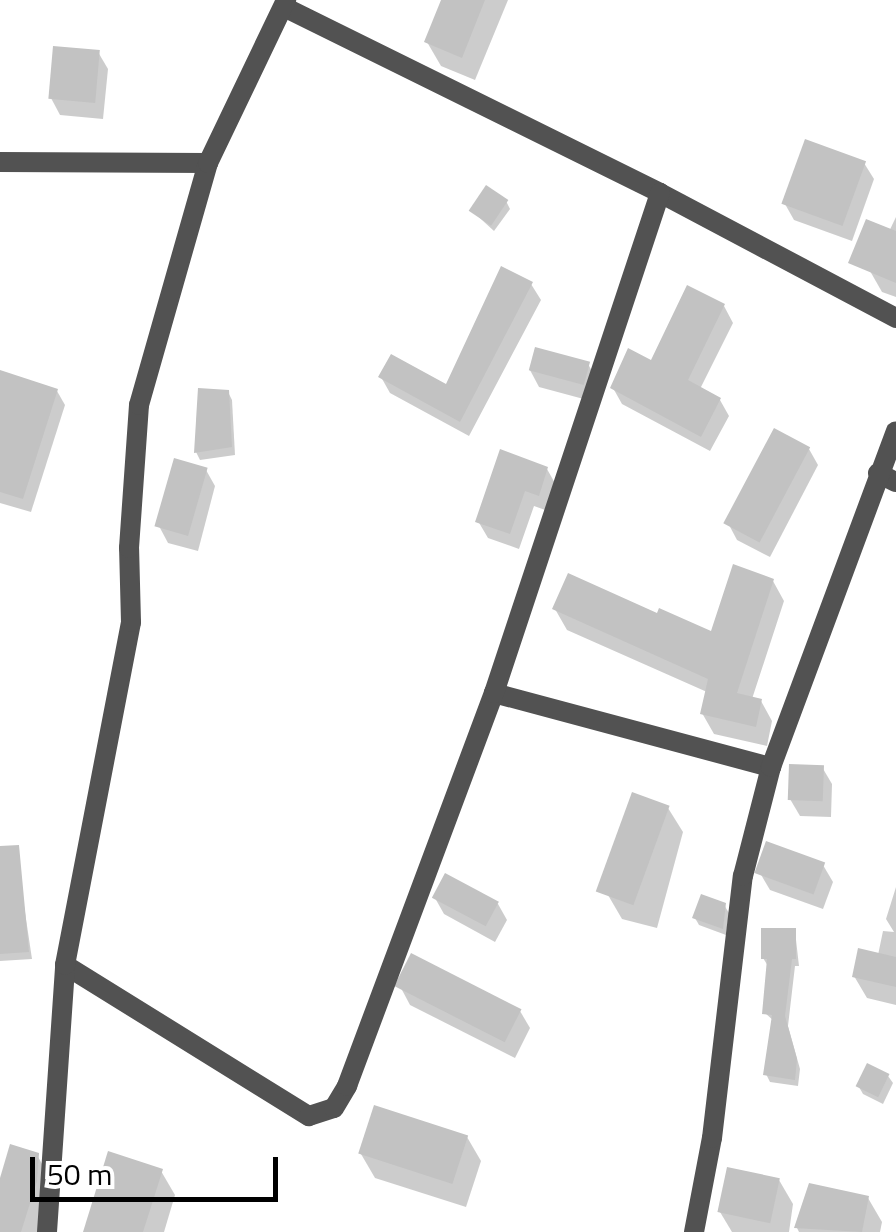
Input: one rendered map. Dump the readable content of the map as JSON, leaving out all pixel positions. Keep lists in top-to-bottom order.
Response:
{
  "scale_bar": "50 m"
}
